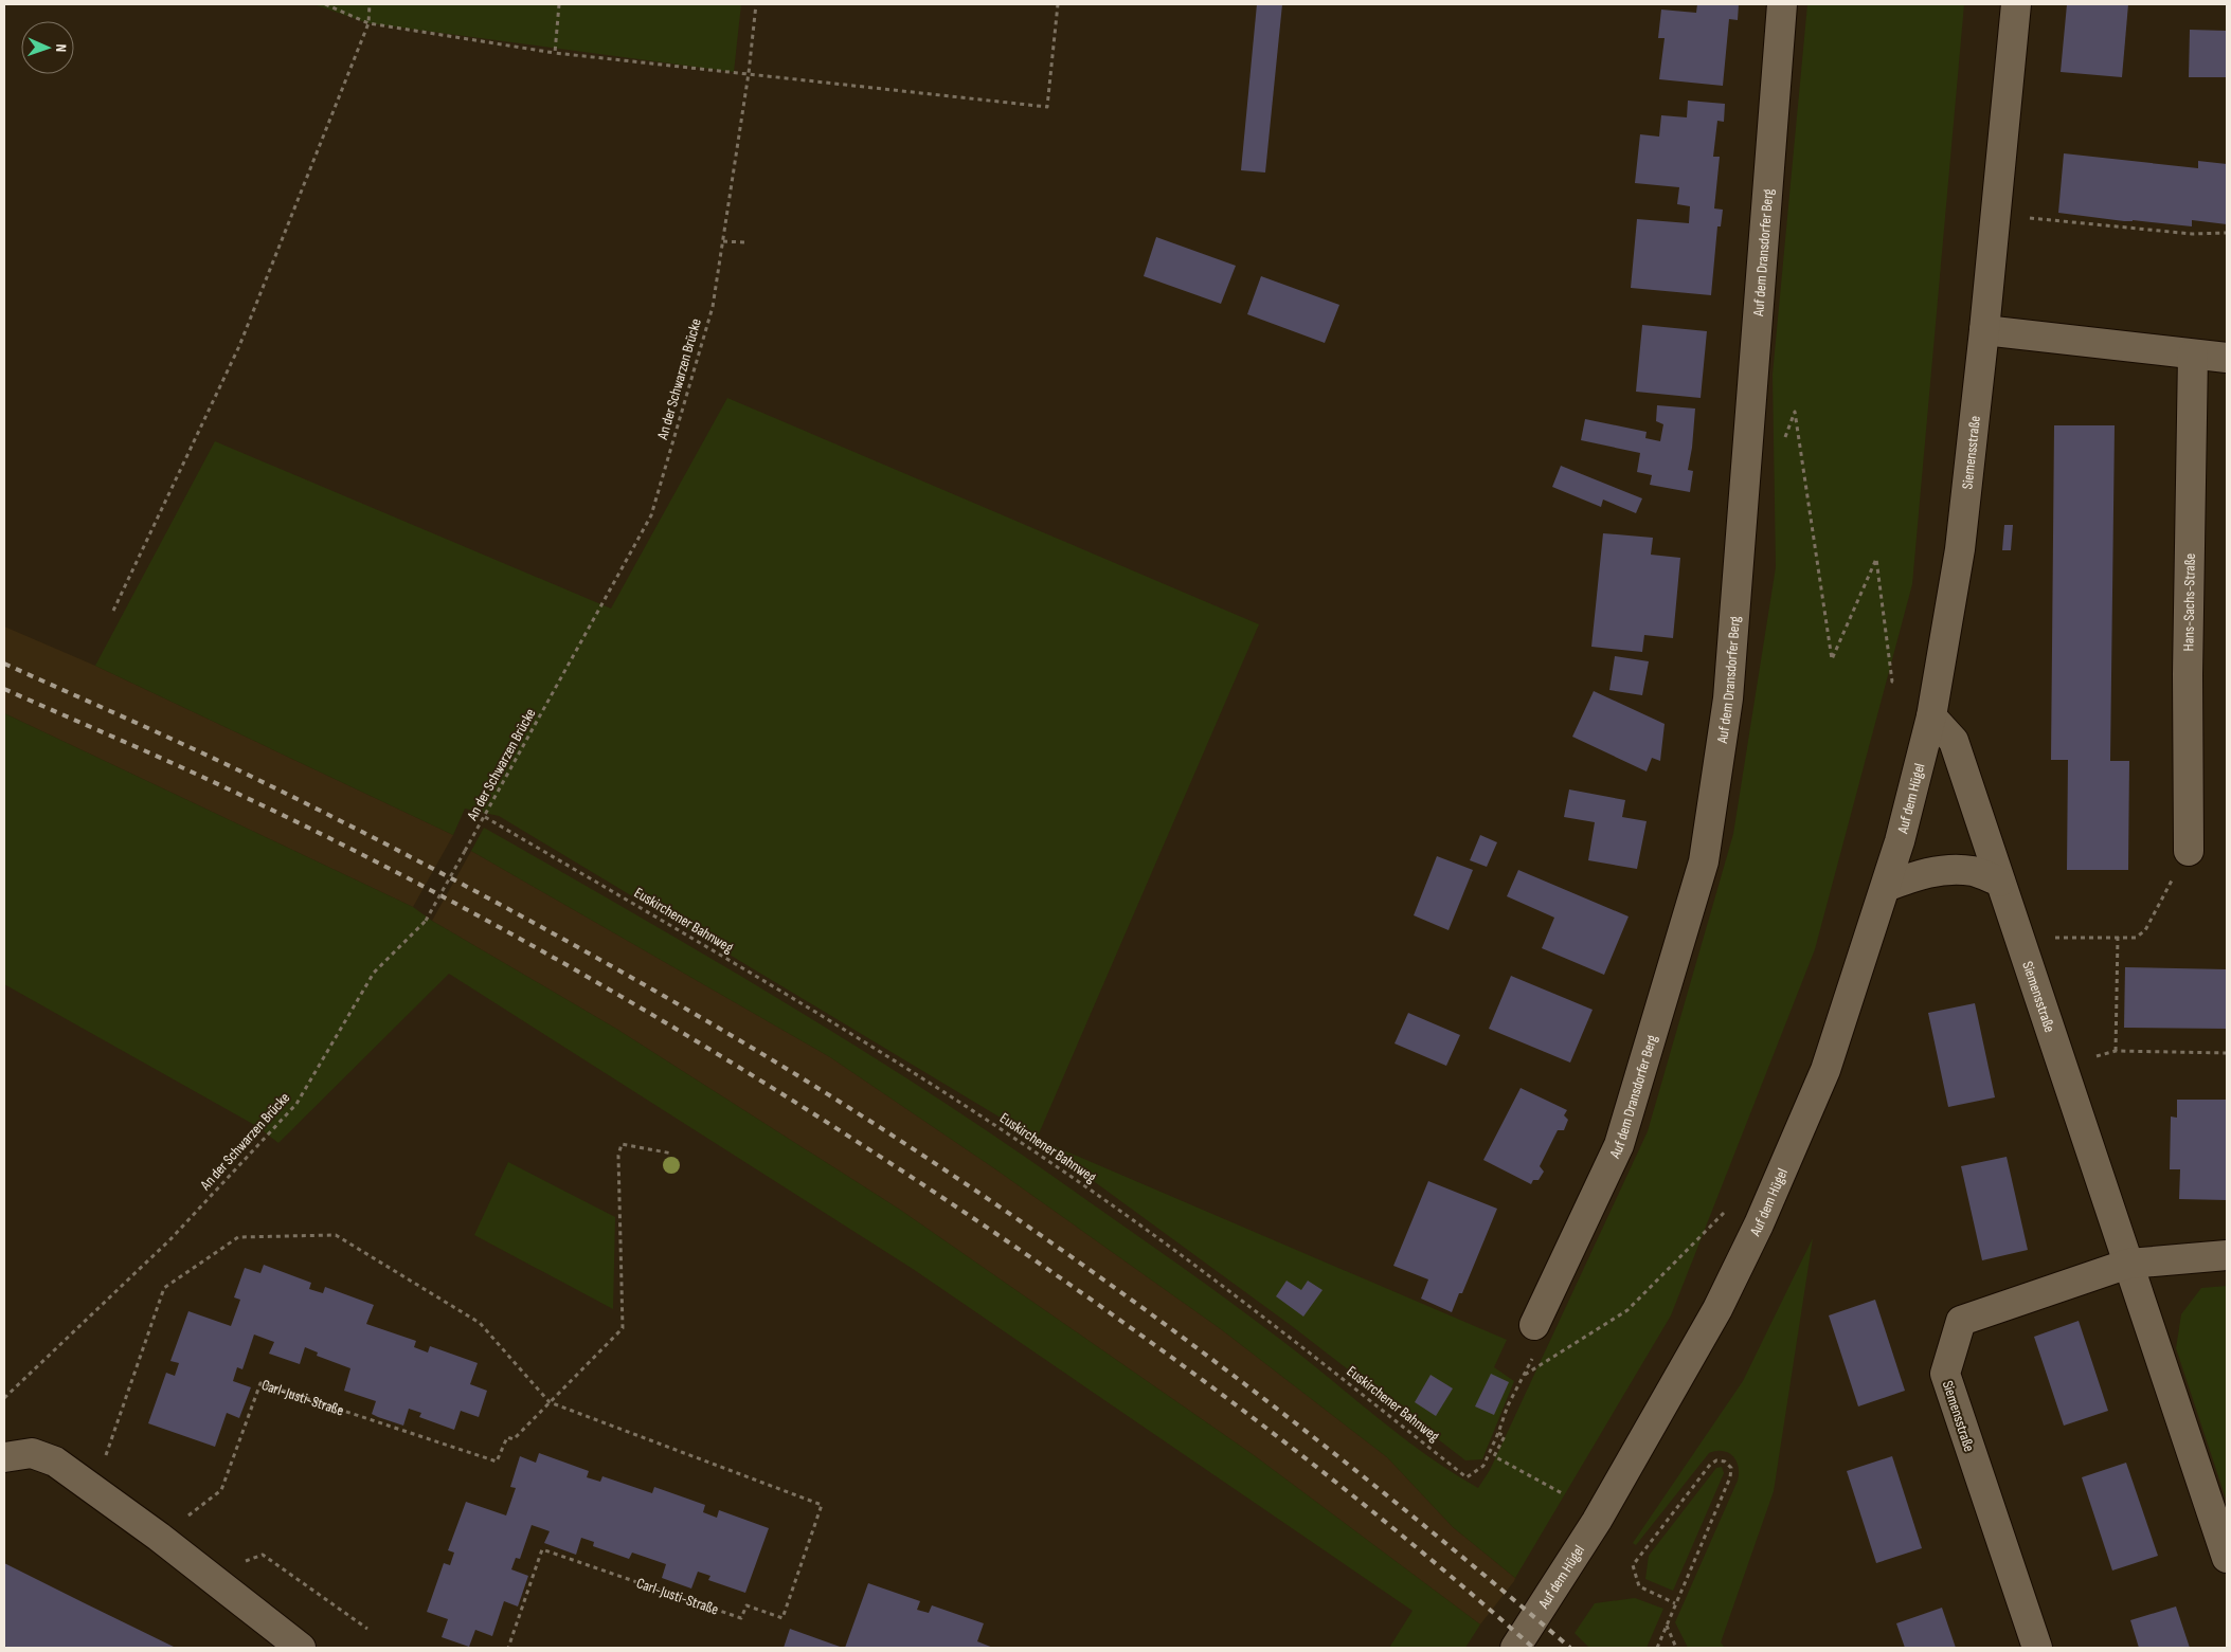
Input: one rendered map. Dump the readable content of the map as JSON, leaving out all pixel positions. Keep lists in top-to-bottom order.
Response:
{
  "streets": {
    "street": [
      "Auf dem Dransdorfer Berg",
      "Siemensstraße",
      "Hans-Sachs-Straße",
      "Auf dem Hügel"
    ],
    "path": ["An der Schwarzen Brücke", "Euskirchener Bahnweg", "Carl-Justi-Straße"]
  },
  "crossings": [
    ["An der Schwarzen Brücke", "Euskirchener Bahnweg"],
    ["Siemensstraße", "Auf dem Hügel"]
  ],
  "north": "right"
}
